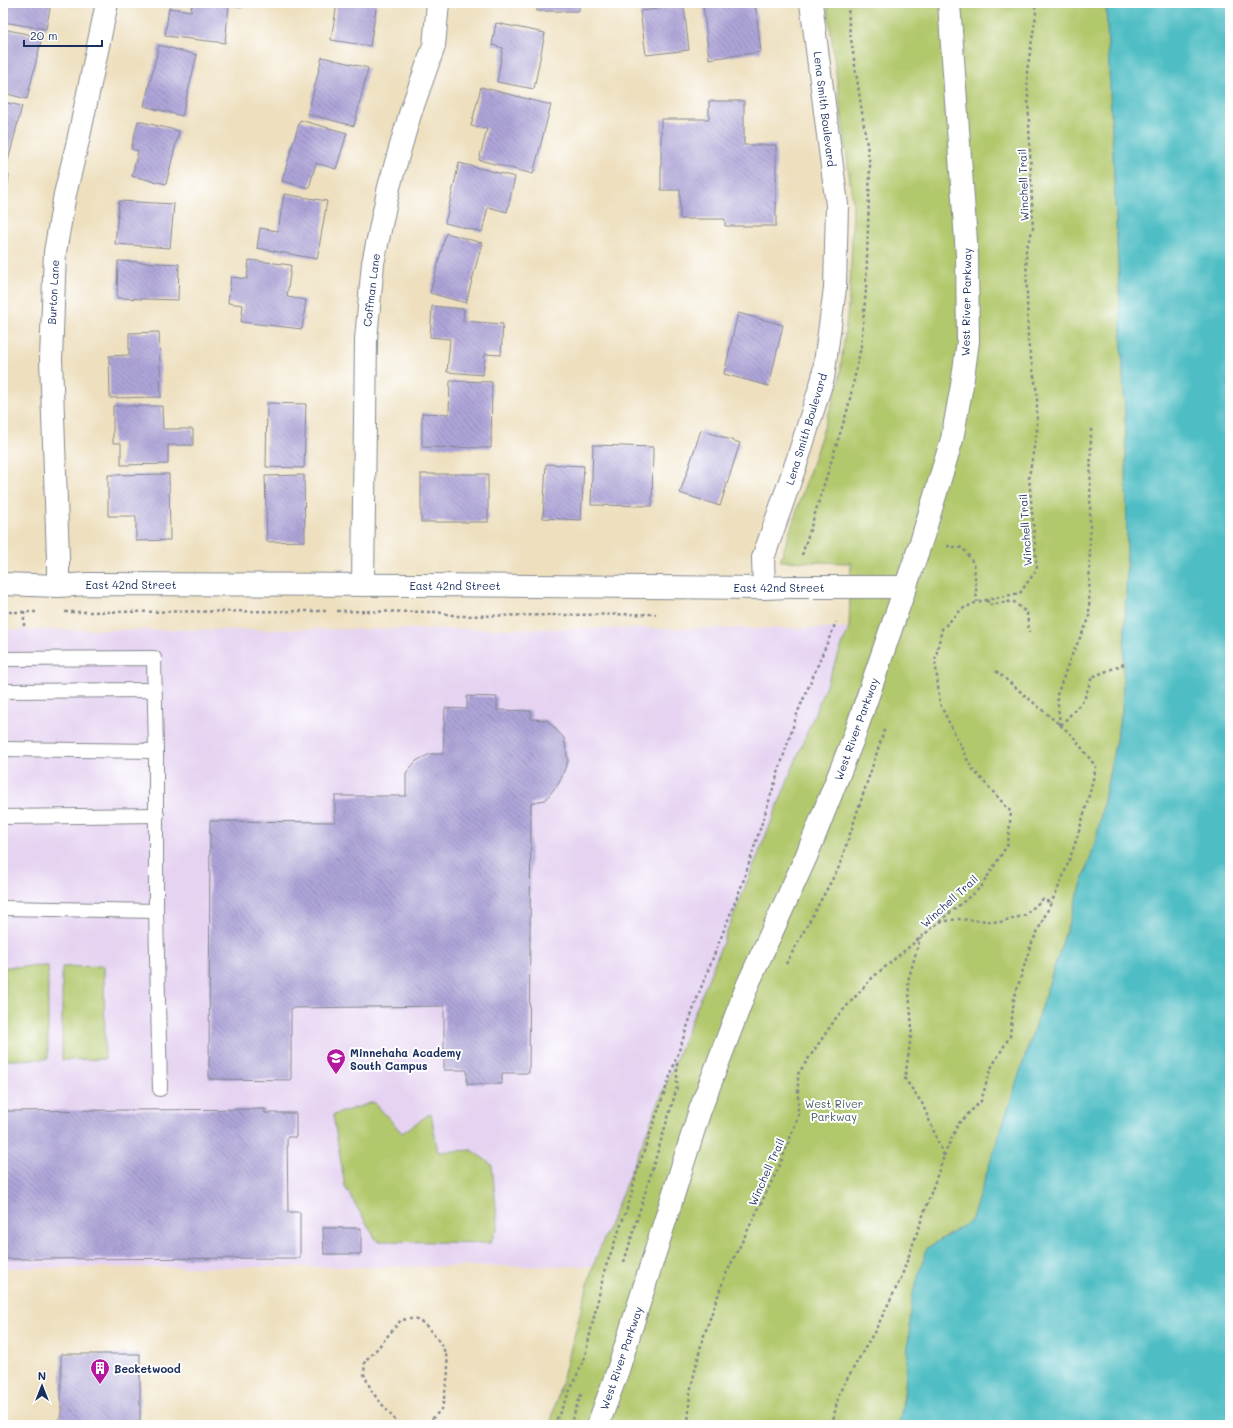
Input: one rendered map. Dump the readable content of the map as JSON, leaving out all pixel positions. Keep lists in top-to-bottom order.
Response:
{
  "streets": {
    "street": [
      "Lena Smith Boulevard",
      "Coffman Lane",
      "Burton Lane",
      "West River Parkway",
      "East 42nd Street"
    ],
    "path": ["Winchell Trail"]
  },
  "crossings": [
    ["Lena Smith Boulevard", "East 42nd Street"],
    ["Coffman Lane", "East 42nd Street"],
    ["Burton Lane", "East 42nd Street"],
    ["West River Parkway", "East 42nd Street"]
  ],
  "parks": ["West River Parkway"],
  "places": {
    "school or university": ["Minnehaha Academy South Campus"],
    "building": ["Becketwood"]
  },
  "scale_bar": "20 m",
  "north": "top"
}
